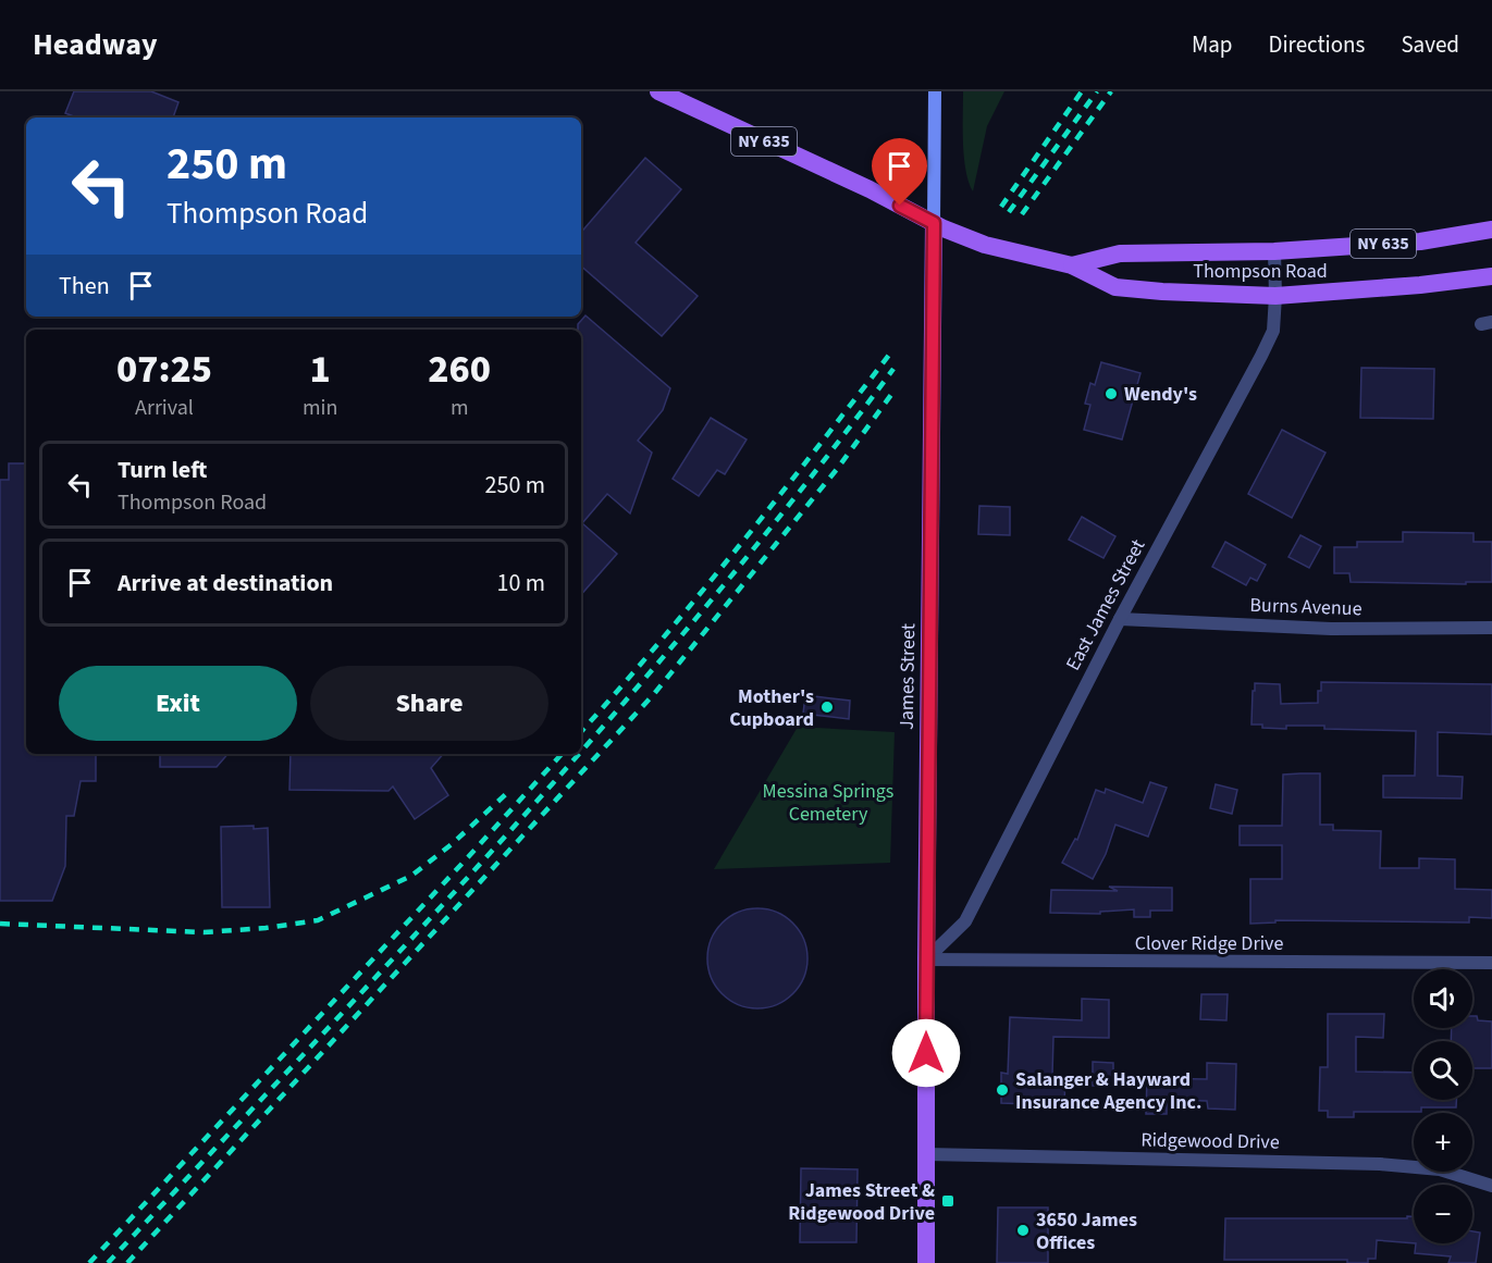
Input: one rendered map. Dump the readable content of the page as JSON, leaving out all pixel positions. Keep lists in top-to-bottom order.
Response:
{
  "streets": {
    "main road": ["NY 635", "Thompson Road", "James Street"],
    "street": [
      "East James Street",
      "Burns Avenue",
      "Clover Ridge Drive",
      "Ridgewood Drive"
    ]
  },
  "crossings": [
    ["Thompson Road", "East James Street"],
    ["Thompson Road", "James Street"],
    ["East James Street", "Burns Avenue"],
    ["East James Street", "James Street"],
    ["East James Street", "Clover Ridge Drive"],
    ["James Street", "Clover Ridge Drive"],
    ["James Street", "Ridgewood Drive"]
  ],
  "parks": ["Messina Springs Cemetery"],
  "places": {
    "other": [
      "Wendy's",
      "Mother's Cupboard",
      "Salanger & Hayward Insurance Agency Inc.",
      "3650 James Offices"
    ],
    "transit": ["James Street & Ridgewood Drive"]
  },
  "page": {
    "header": "Headway",
    "nav": ["Map", "Directions", "Saved"],
    "turn": ["250 m", "Thompson Road"],
    "then": "Then",
    "eta": [
      "07:25",
      "Arrival",
      "1",
      "min",
      "260",
      "m"
    ],
    "list": [
      {
        "name": "Turn left",
        "note": "Thompson Road",
        "value": "250 m"
      },
      {
        "name": "Arrive at destination",
        "value": "10 m"
      }
    ],
    "buttons": ["Exit", "Share"],
    "map_buttons": ["+", "−"]
  }
}
